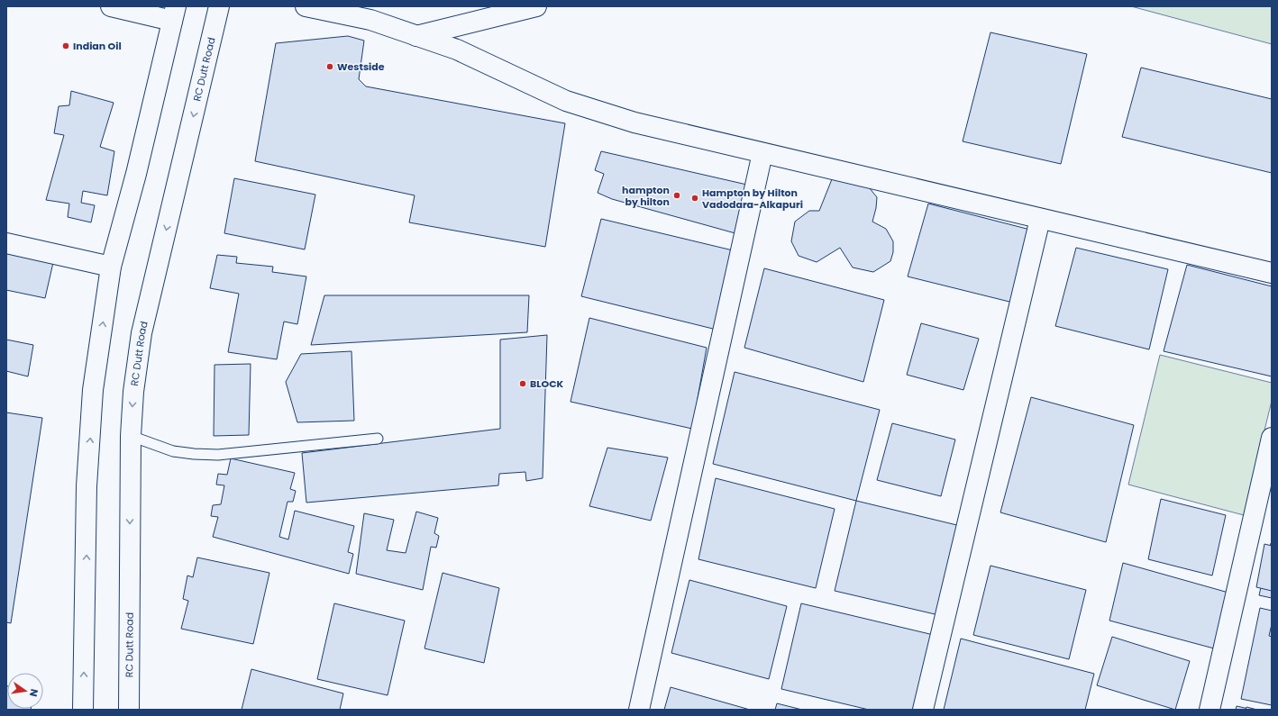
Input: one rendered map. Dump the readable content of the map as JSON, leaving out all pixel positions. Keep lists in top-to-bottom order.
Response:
{
  "streets": {
    "street": ["RC Dutt Road"]
  },
  "places": [
    "Indian Oil",
    "Westside",
    "hampton by hilton",
    "Hampton by Hilton Vadodara-Alkapuri",
    "BLOCK"
  ],
  "north": "right"
}
